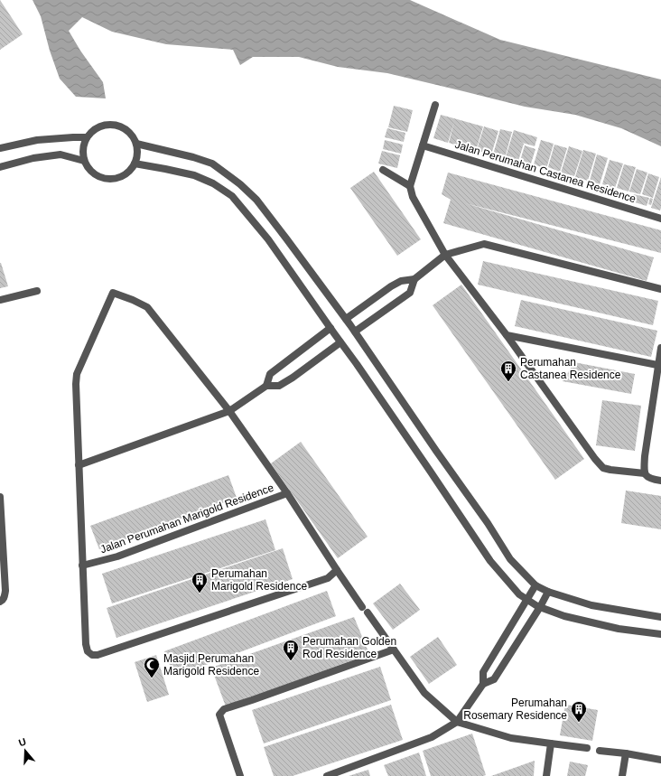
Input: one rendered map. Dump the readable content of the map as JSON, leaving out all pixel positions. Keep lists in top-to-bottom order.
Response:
{
  "streets": {
    "street": ["Jalan Perumahan Castanea Residence", "Jalan Perumahan Marigold Residence"]
  },
  "places": {
    "building": [
      "Perumahan Castanea Residence",
      "Perumahan Marigold Residence",
      "Perumahan Golden Rod Residence",
      "Perumahan Rosemary Residence"
    ],
    "mosque": ["Masjid Perumahan Marigold Residence"]
  },
  "north": "top"
}
